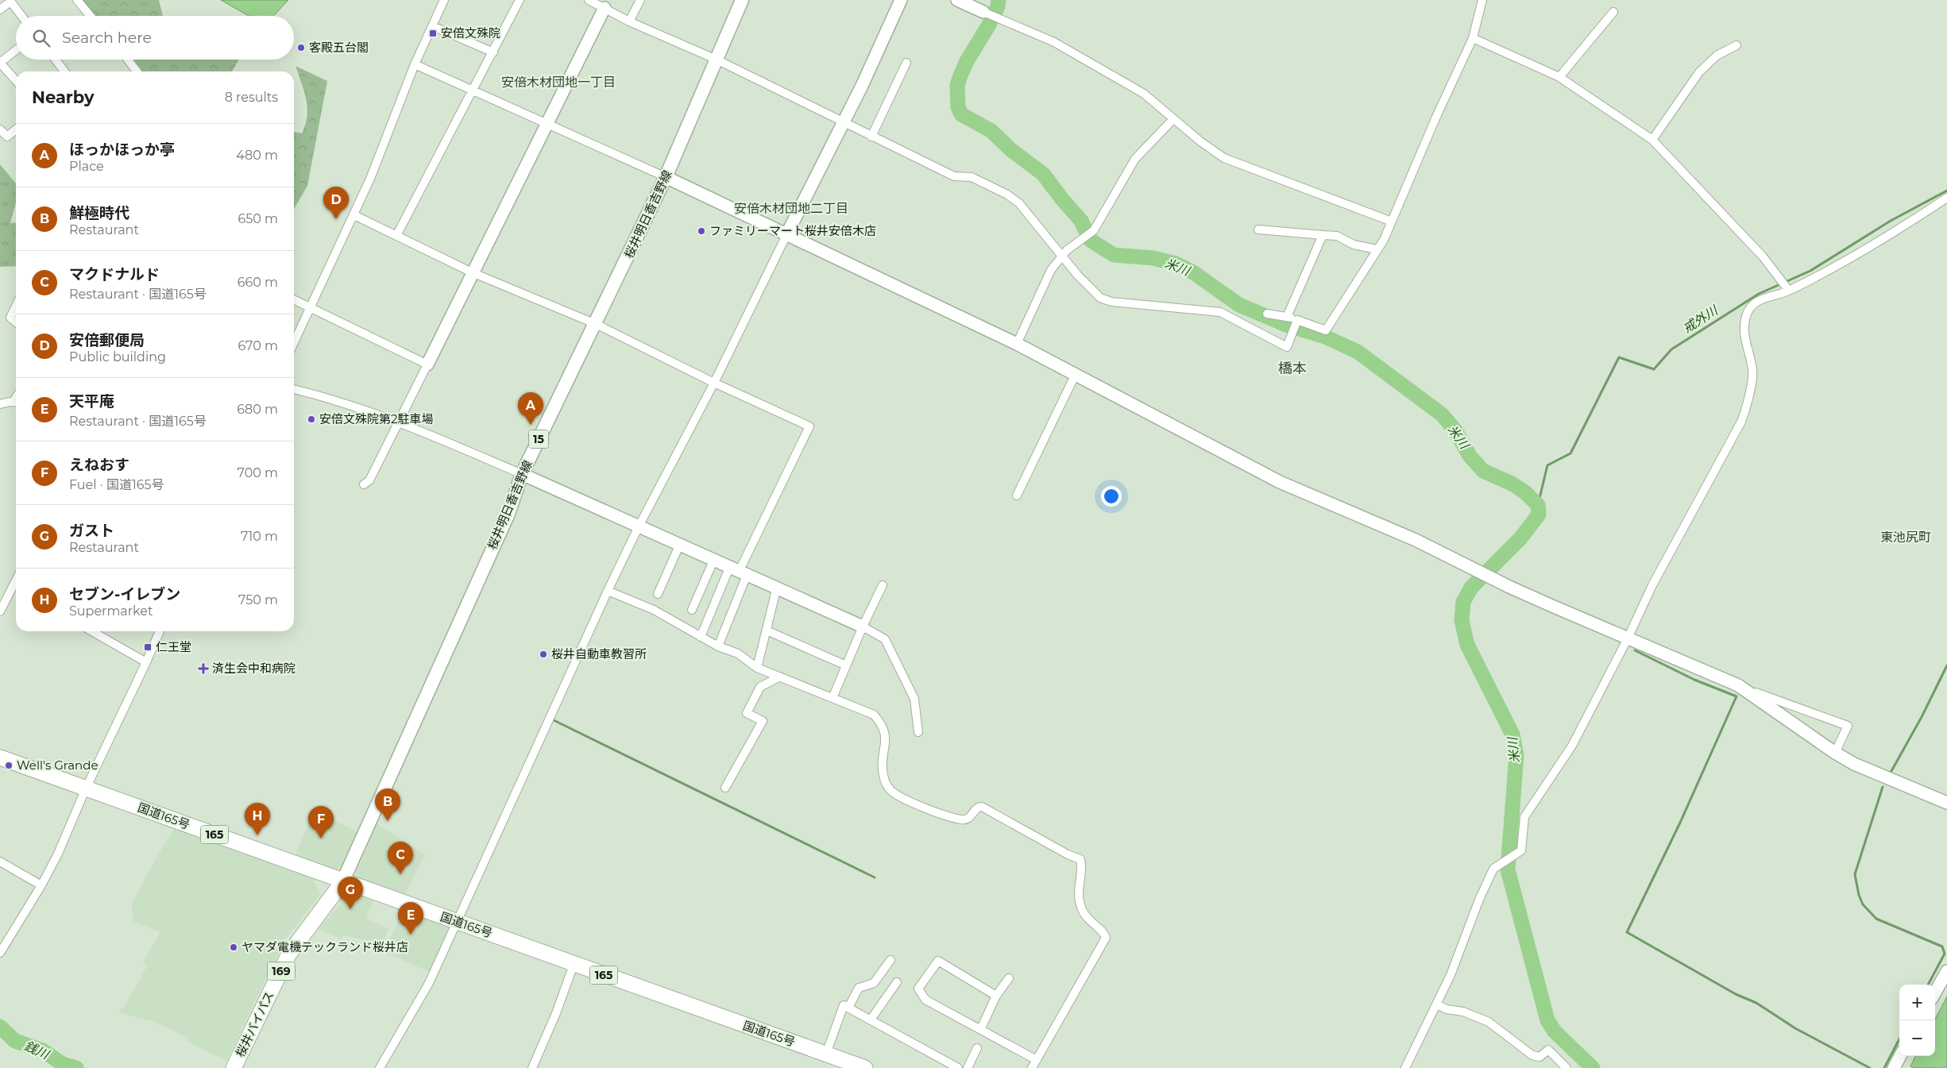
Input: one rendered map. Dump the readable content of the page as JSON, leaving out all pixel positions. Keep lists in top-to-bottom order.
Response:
{
  "streets": {
    "highway": [
      "国道165号",
      "165",
      "169",
      "桜井バイパス"
    ],
    "main road": ["桜井明日香吉野線", "15"]
  },
  "crossings": [
    ["桜井明日香吉野線", "国道165号"],
    ["桜井明日香吉野線", "桜井バイパス"],
    ["国道165号", "桜井バイパス"]
  ],
  "districts": [
    "安倍木材団地一丁目",
    "安倍木材団地二丁目",
    "橋本",
    "東池尻町"
  ],
  "water": ["米川", "戒外川", "銭川"],
  "places": {
    "transit": ["安倍文殊院", "仁王堂"],
    "other": [
      "客殿五台閣",
      "ファミリーマート桜井安倍木店",
      "安倍文殊院第2駐車場",
      "桜井自動車教習所",
      "Well's Grande",
      "ヤマダ電機テックランド桜井店"
    ],
    "health": ["済生会中和病院"]
  },
  "page": {
    "search": "Search here",
    "heading": ["Nearby", "8 results"],
    "list": [
      {
        "mark": "A",
        "name": "ほっかほっか亭",
        "note": "Place",
        "value": "480 m"
      },
      {
        "mark": "B",
        "name": "鮮極時代",
        "note": "Restaurant",
        "value": "650 m"
      },
      {
        "mark": "C",
        "name": "マクドナルド",
        "note": "Restaurant · 国道165号",
        "value": "660 m"
      },
      {
        "mark": "D",
        "name": "安倍郵便局",
        "note": "Public building",
        "value": "670 m"
      },
      {
        "mark": "E",
        "name": "天平庵",
        "note": "Restaurant · 国道165号",
        "value": "680 m"
      },
      {
        "mark": "F",
        "name": "えねおす",
        "note": "Fuel · 国道165号",
        "value": "700 m"
      },
      {
        "mark": "G",
        "name": "ガスト",
        "note": "Restaurant",
        "value": "710 m"
      },
      {
        "mark": "H",
        "name": "セブン-イレブン",
        "note": "Supermarket",
        "value": "750 m"
      }
    ],
    "pins": [
      "D",
      "A",
      "B",
      "H",
      "F",
      "C",
      "G",
      "E"
    ],
    "map_buttons": ["+", "−"]
  }
}
